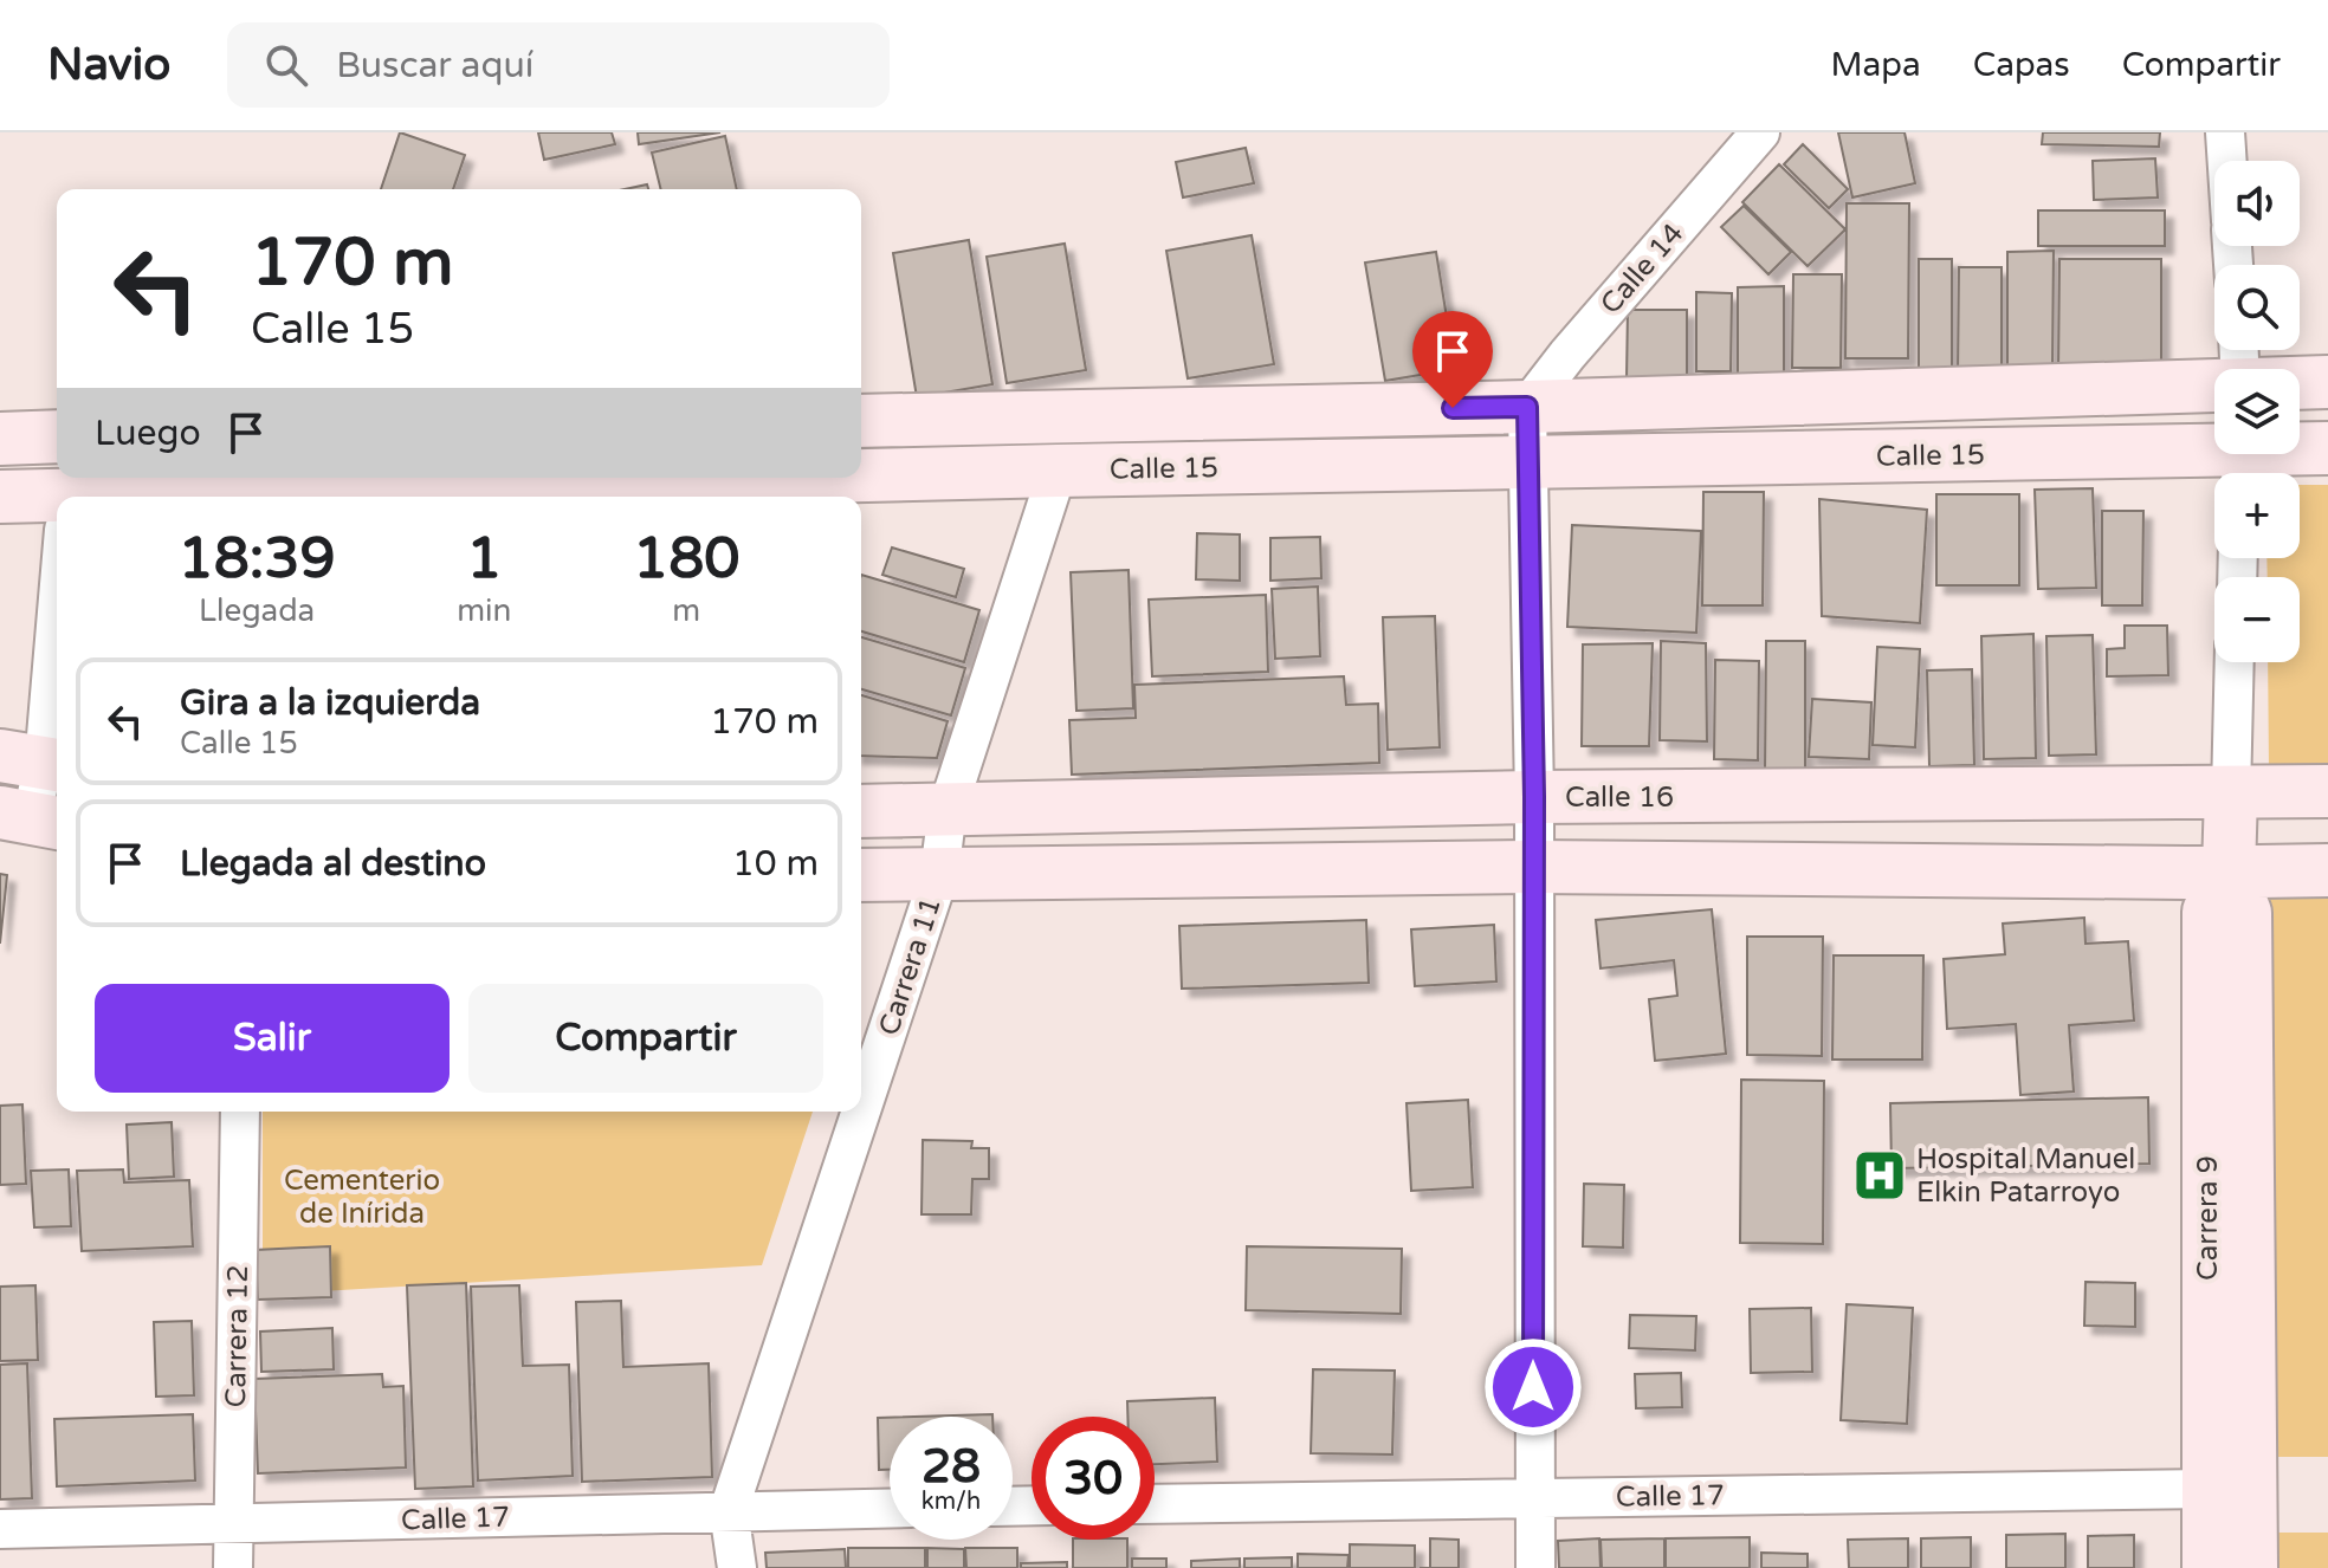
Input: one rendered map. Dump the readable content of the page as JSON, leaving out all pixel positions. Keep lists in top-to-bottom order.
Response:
{
  "streets": {
    "street": [
      "Calle 14",
      "Calle 15",
      "Calle 16",
      "Carrera 11",
      "Carrera 9",
      "Carrera 12",
      "Calle 17"
    ]
  },
  "crossings": [
    ["Calle 14", "Calle 15"],
    ["Calle 15", "Carrera 11"],
    ["Calle 16", "Carrera 11"],
    ["Calle 16", "Carrera 9"],
    ["Carrera 11", "Calle 17"],
    ["Carrera 9", "Calle 17"],
    ["Carrera 12", "Calle 17"]
  ],
  "parks": ["Cementerio de Inírida"],
  "places": {
    "hospital": ["Hospital Manuel Elkin Patarroyo"]
  },
  "page": {
    "header": "Navio",
    "search": "Buscar aquí",
    "nav": ["Mapa", "Capas", "Compartir"],
    "map_buttons": ["+", "−"],
    "turn": ["170 m", "Calle 15"],
    "then": "Luego",
    "eta": [
      "18:39",
      "Llegada",
      "1",
      "min",
      "180",
      "m"
    ],
    "list": [
      {
        "name": "Gira a la izquierda",
        "note": "Calle 15",
        "value": "170 m"
      },
      {
        "name": "Llegada al destino",
        "value": "10 m"
      }
    ],
    "buttons": ["Salir", "Compartir"],
    "speed": "28 km/h",
    "limit": "30"
  }
}
